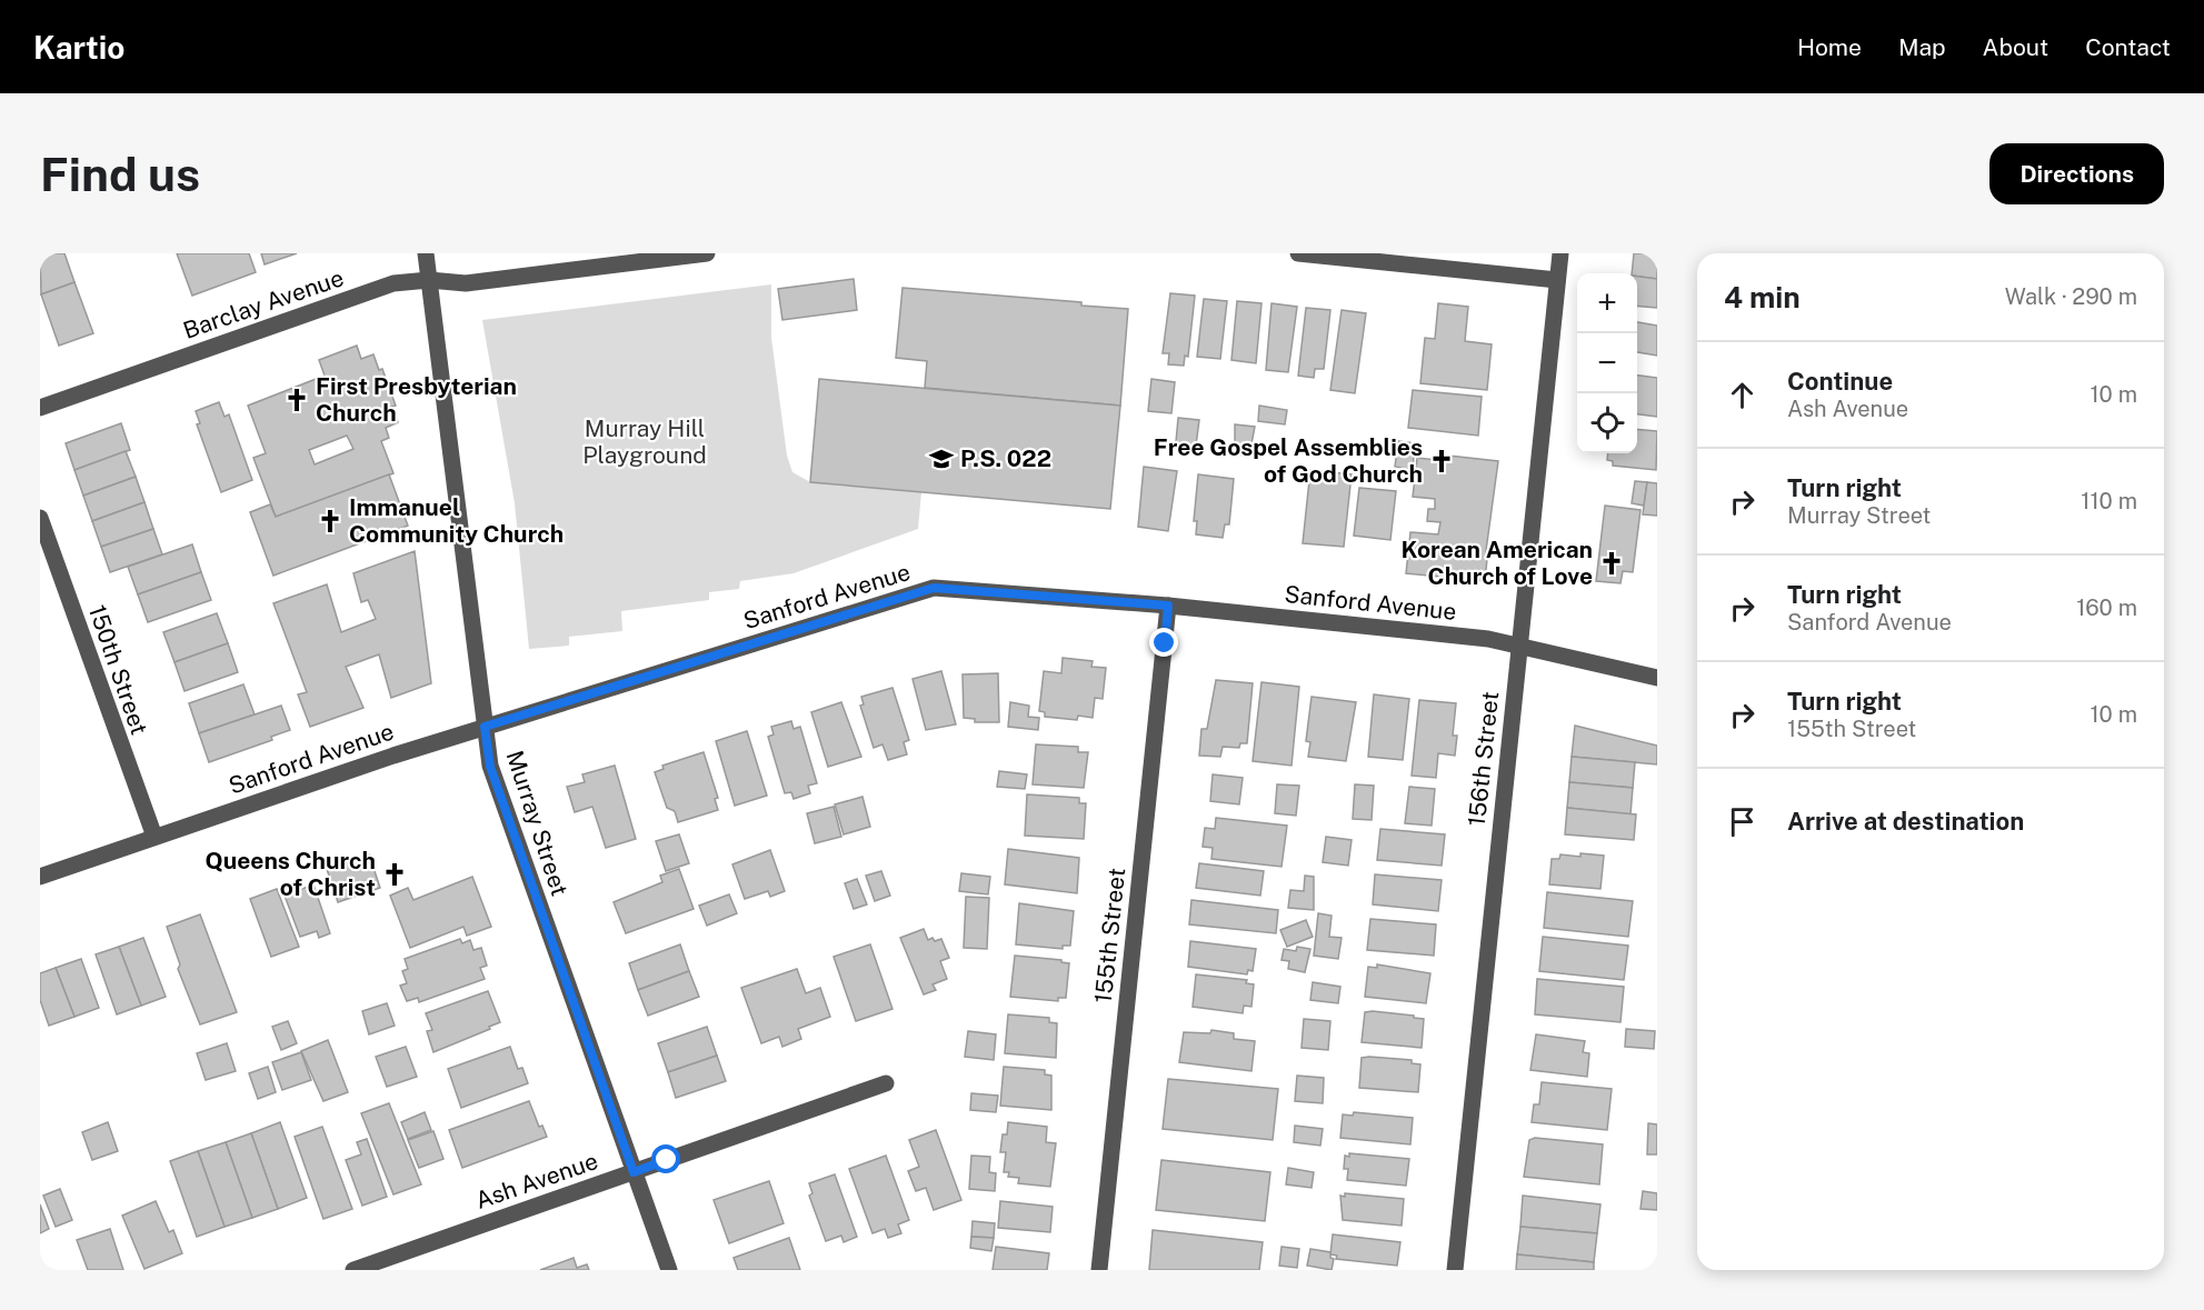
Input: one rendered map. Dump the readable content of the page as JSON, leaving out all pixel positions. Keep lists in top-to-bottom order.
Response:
{
  "streets": {
    "street": [
      "Barclay Avenue",
      "Sanford Avenue",
      "150th Street",
      "156th Street",
      "Murray Street",
      "155th Street",
      "Ash Avenue"
    ]
  },
  "crossings": [
    ["Barclay Avenue", "Murray Street"],
    ["Sanford Avenue", "150th Street"],
    ["Sanford Avenue", "156th Street"],
    ["Sanford Avenue", "Murray Street"],
    ["Sanford Avenue", "155th Street"],
    ["Murray Street", "Ash Avenue"]
  ],
  "parks": ["Murray Hill Playground"],
  "places": {
    "church": [
      "First Presbyterian Church",
      "Free Gospel Assemblies of God Church",
      "Immanuel Community Church",
      "Korean American Church of Love",
      "Queens Church of Christ"
    ],
    "school or university": ["P.S. 022"]
  },
  "page": {
    "header": "Kartio",
    "nav": [
      "Home",
      "Map",
      "About",
      "Contact"
    ],
    "buttons": "Directions",
    "title": "Find us",
    "heading": ["4 min", "Walk · 290 m"],
    "map_buttons": ["+", "−"],
    "list": [
      ["Continue", "Ash Avenue", "10 m"],
      ["Turn right", "Murray Street", "110 m"],
      ["Turn right", "Sanford Avenue", "160 m"],
      ["Turn right", "155th Street", "10 m"],
      "Arrive at destination"
    ]
  }
}
